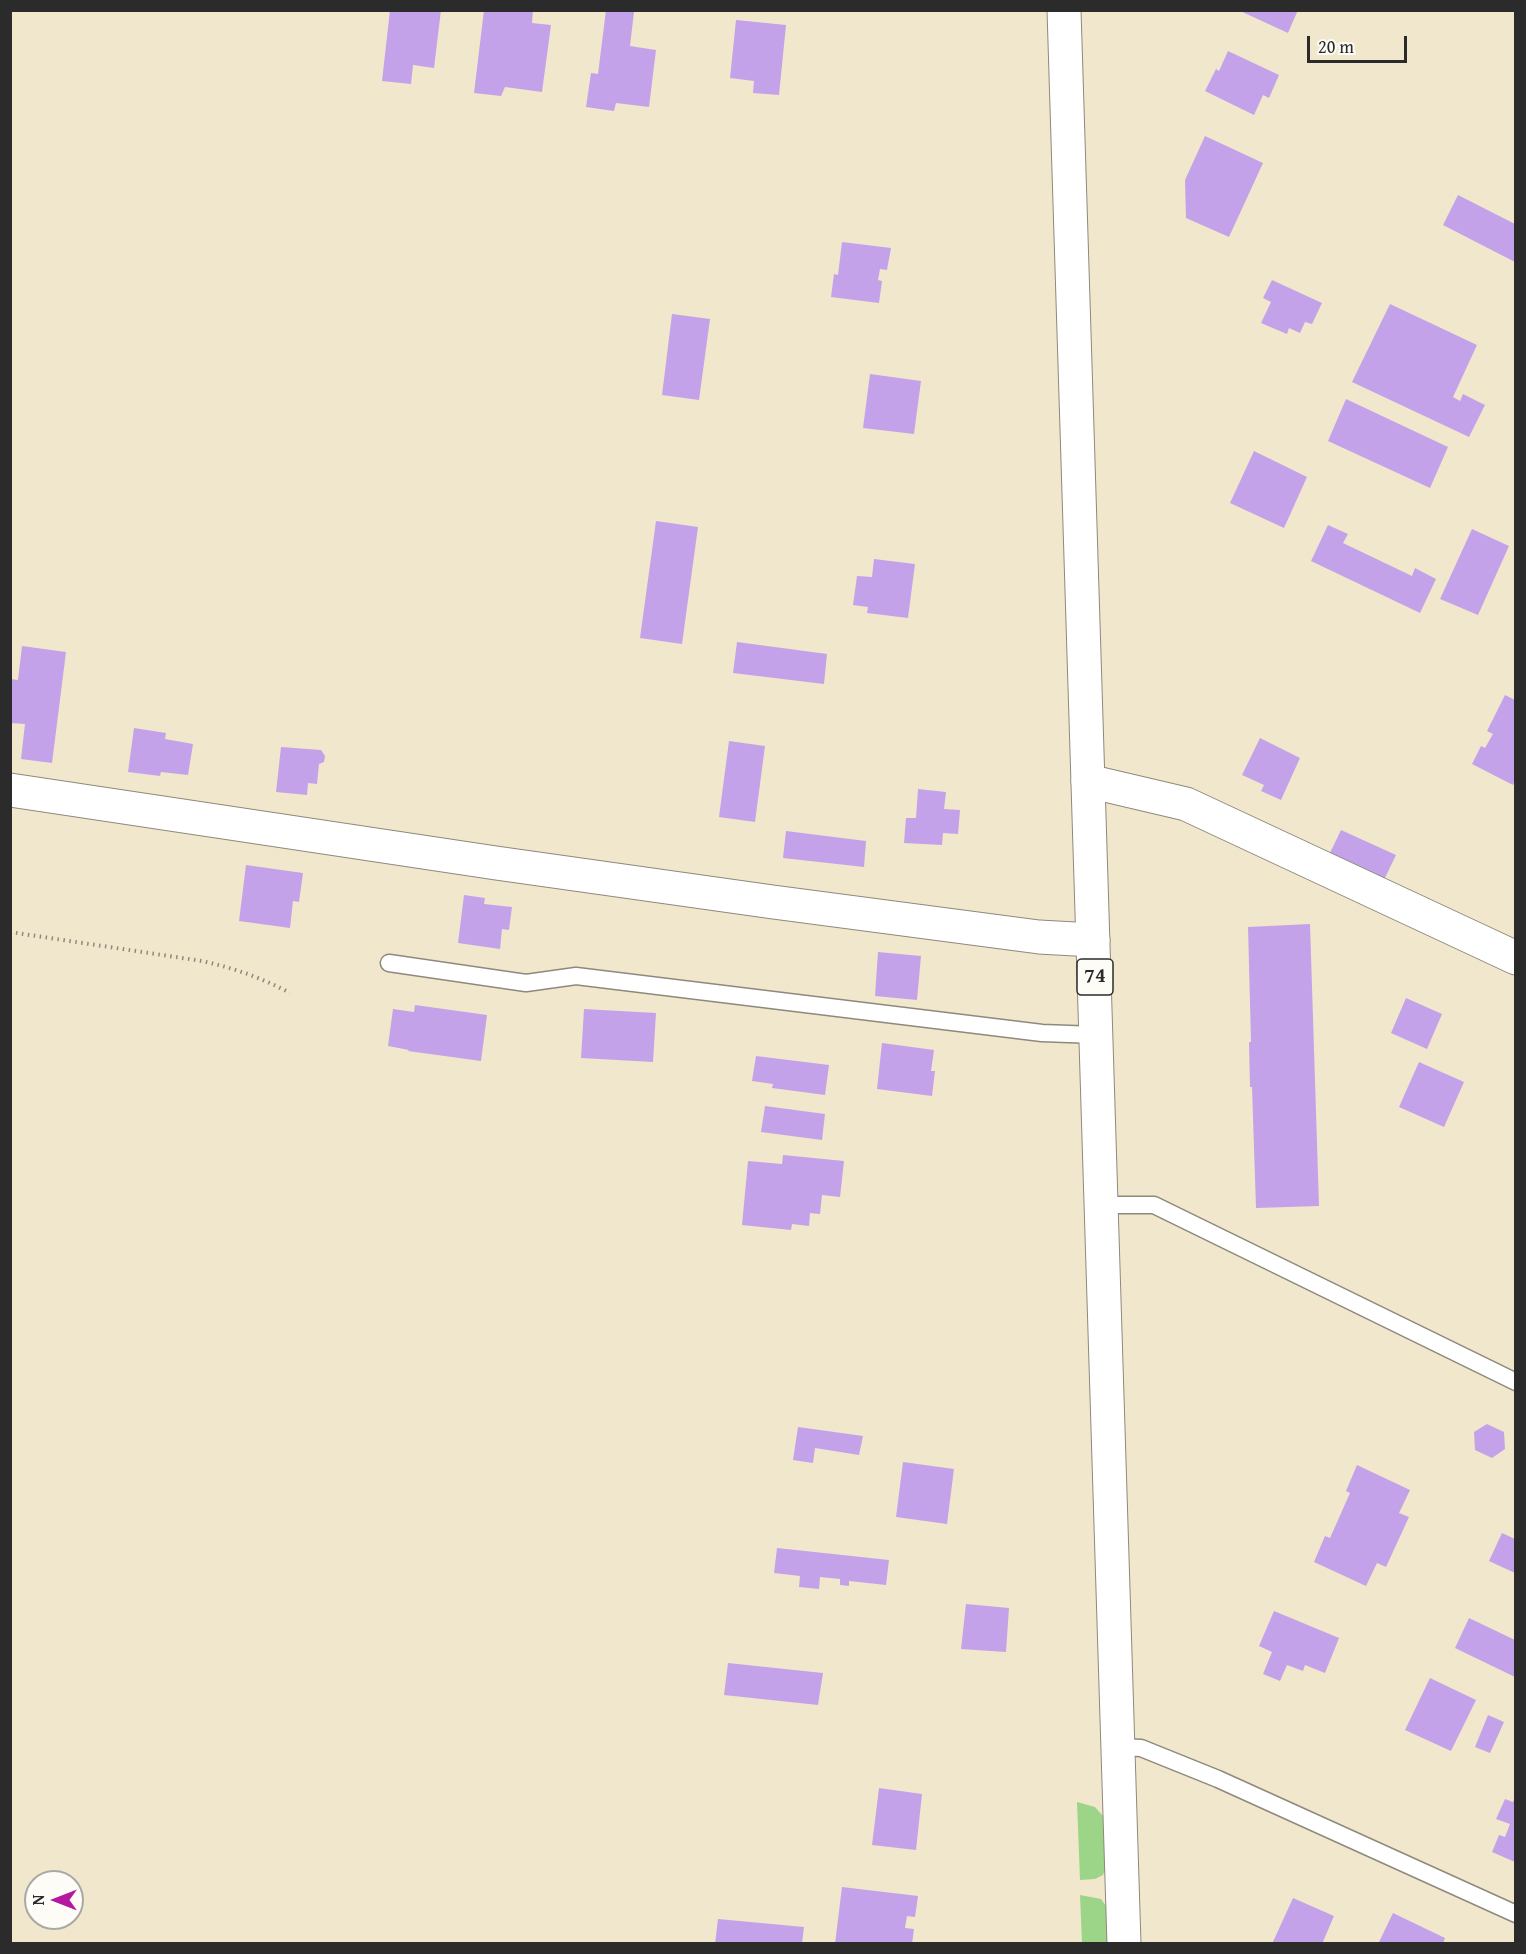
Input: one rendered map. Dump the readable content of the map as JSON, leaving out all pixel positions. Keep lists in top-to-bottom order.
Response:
{
  "streets": {
    "main road": ["74"]
  },
  "scale_bar": "20 m",
  "north": "left"
}
